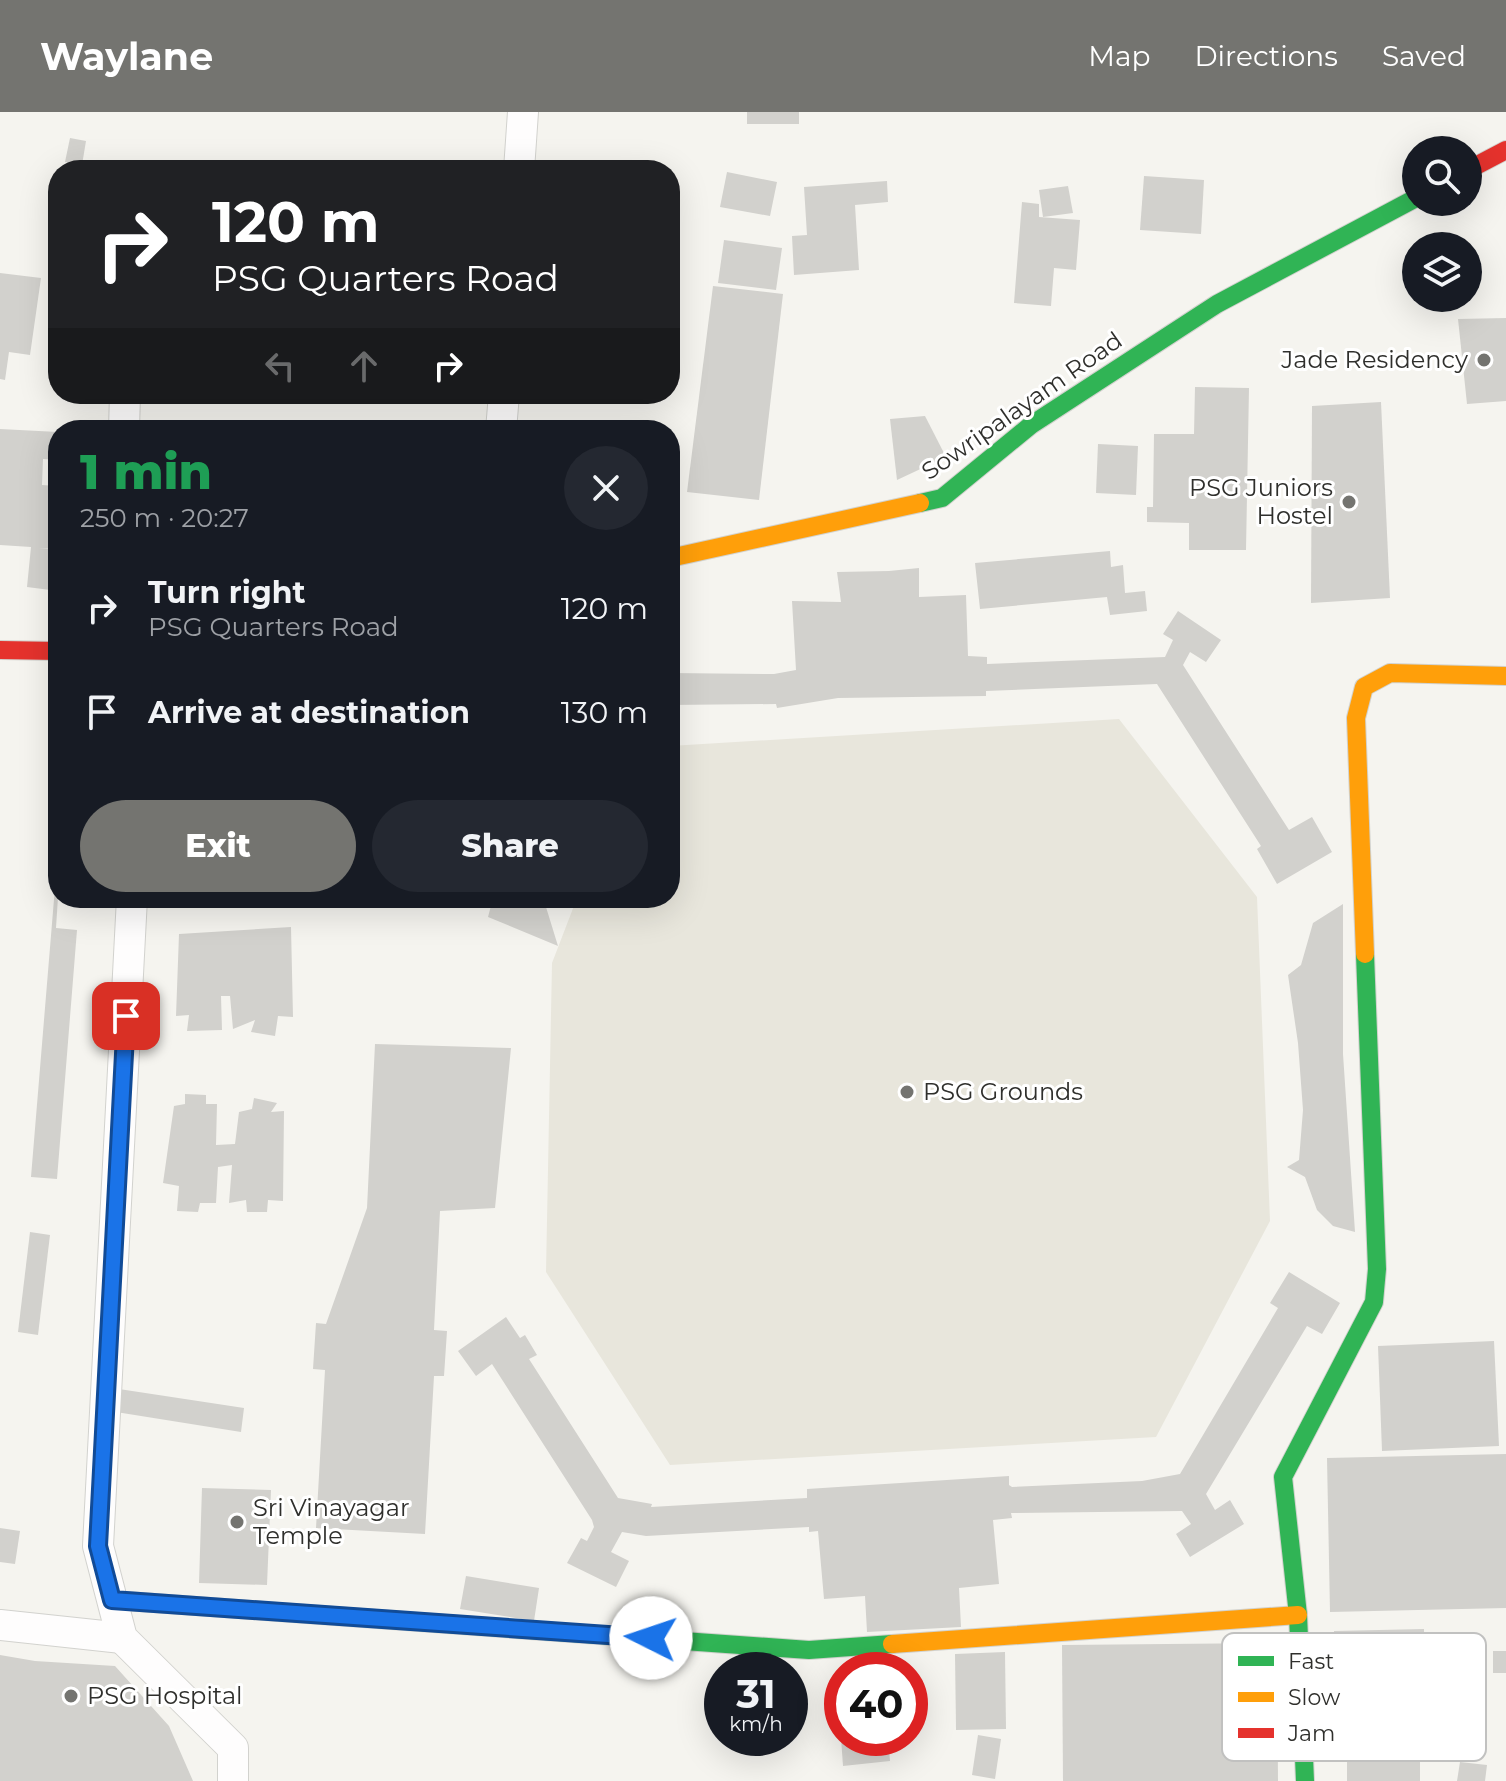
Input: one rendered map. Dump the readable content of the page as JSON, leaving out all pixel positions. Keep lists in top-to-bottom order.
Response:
{
  "streets": {
    "street": ["Sowripalayam Road"]
  },
  "places": [
    "Jade Residency",
    "PSG Juniors Hostel",
    "PSG Grounds",
    "Sri Vinayagar Temple",
    "PSG Hospital"
  ],
  "legend": ["Fast", "Slow", "Jam"],
  "page": {
    "header": "Waylane",
    "nav": ["Map", "Directions", "Saved"],
    "turn": ["120 m", "PSG Quarters Road"],
    "heading": ["1 min", "250 m · 20:27"],
    "list": [
      {
        "name": "Turn right",
        "note": "PSG Quarters Road",
        "value": "120 m"
      },
      {
        "name": "Arrive at destination",
        "value": "130 m"
      }
    ],
    "buttons": ["Exit", "Share"],
    "speed": "31 km/h",
    "limit": "40"
  }
}
